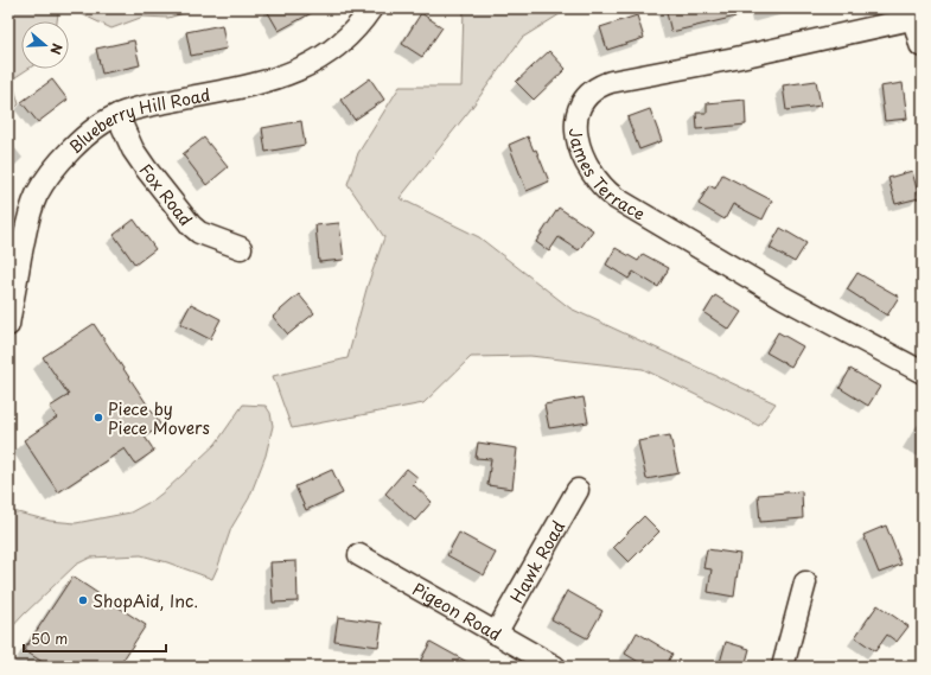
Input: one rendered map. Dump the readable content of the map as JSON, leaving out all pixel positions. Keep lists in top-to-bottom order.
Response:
{
  "streets": {
    "street": [
      "Blueberry Hill Road",
      "James Terrace",
      "Fox Road",
      "Hawk Road",
      "Pigeon Road"
    ]
  },
  "crossings": [
    ["Blueberry Hill Road", "Fox Road"],
    ["Hawk Road", "Pigeon Road"]
  ],
  "places": ["Piece by Piece Movers", "ShopAid, Inc."],
  "scale_bar": "50 m",
  "north": "right"
}
